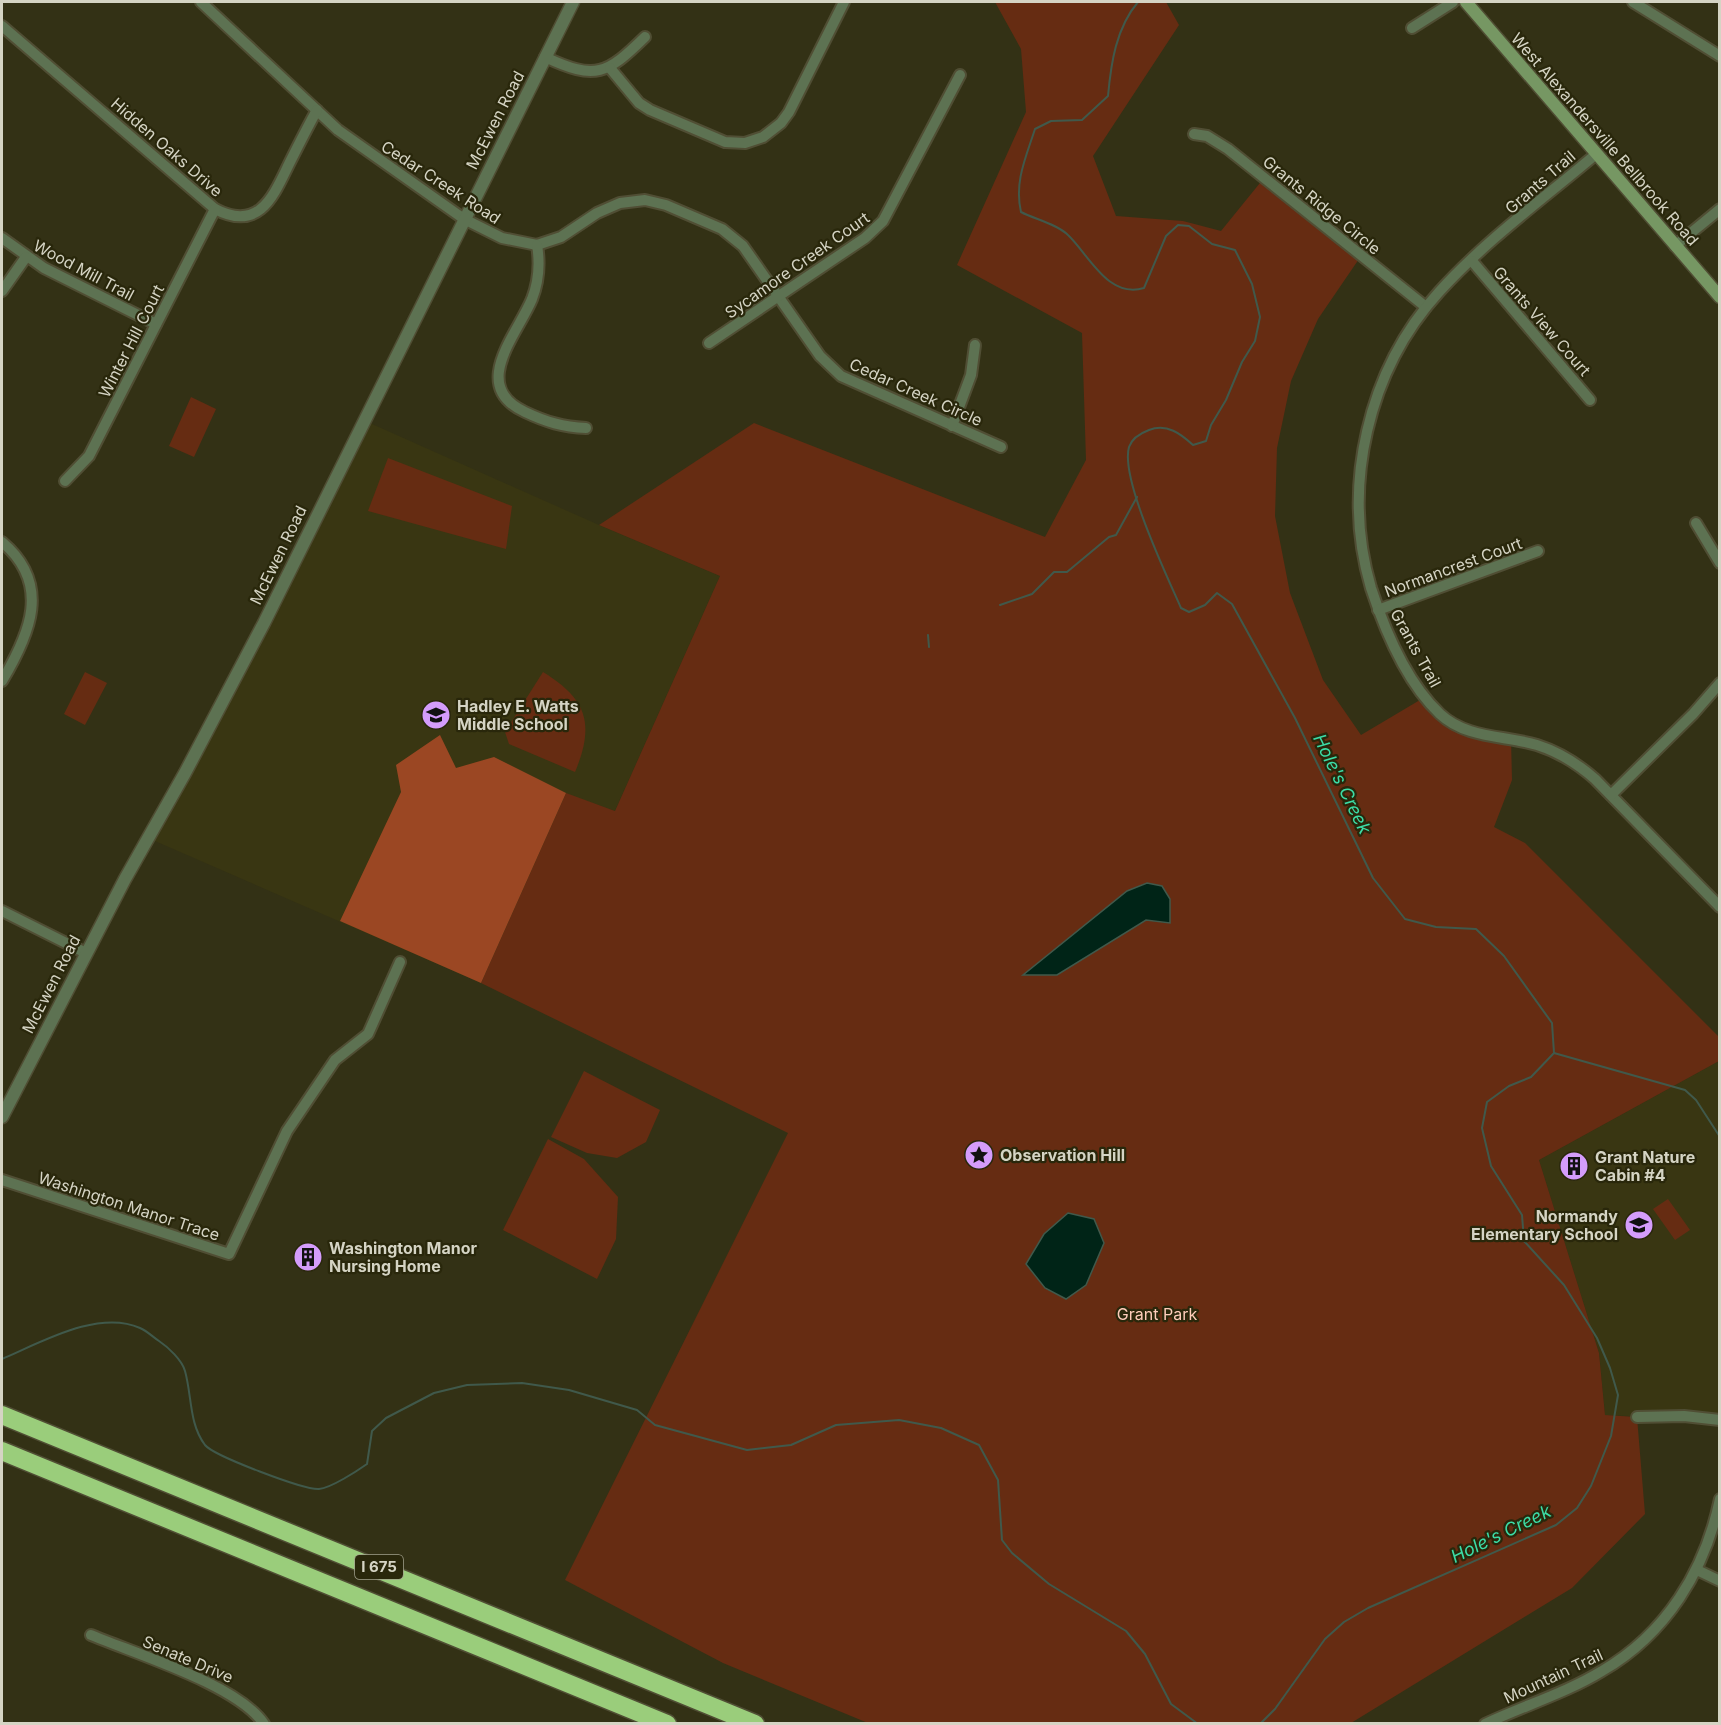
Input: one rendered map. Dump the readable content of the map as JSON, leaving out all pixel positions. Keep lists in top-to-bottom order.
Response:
{
  "streets": {
    "highway": ["I 675"],
    "main road": ["West Alexandersville Bellbrook Road"],
    "street": [
      "McEwen Road",
      "Hidden Oaks Drive",
      "Cedar Creek Road",
      "Grants Trail",
      "Grants Ridge Circle",
      "Sycamore Creek Court",
      "Wood Mill Trail",
      "Grants View Court",
      "Winter Hill Court",
      "Cedar Creek Circle",
      "Normancrest Court",
      "Washington Manor Trace",
      "Senate Drive",
      "Mountain Trail"
    ]
  },
  "crossings": [
    ["McEwen Road", "Cedar Creek Road"],
    ["West Alexandersville Bellbrook Road", "Grants Trail"],
    ["Hidden Oaks Drive", "Cedar Creek Road"],
    ["Hidden Oaks Drive", "Winter Hill Court"],
    ["Cedar Creek Road", "Sycamore Creek Court"],
    ["Cedar Creek Road", "Cedar Creek Circle"],
    ["Grants Trail", "Grants Ridge Circle"],
    ["Grants Trail", "Grants View Court"],
    ["Grants Trail", "Normancrest Court"],
    ["Wood Mill Trail", "Winter Hill Court"]
  ],
  "water": ["Hole's Creek"],
  "parks": ["Grant Park"],
  "places": {
    "school or university": ["Hadley E. Watts Middle School", "Normandy Elementary School"],
    "place": ["Observation Hill"],
    "building": ["Grant Nature Cabin #4", "Washington Manor Nursing Home"]
  }
}
